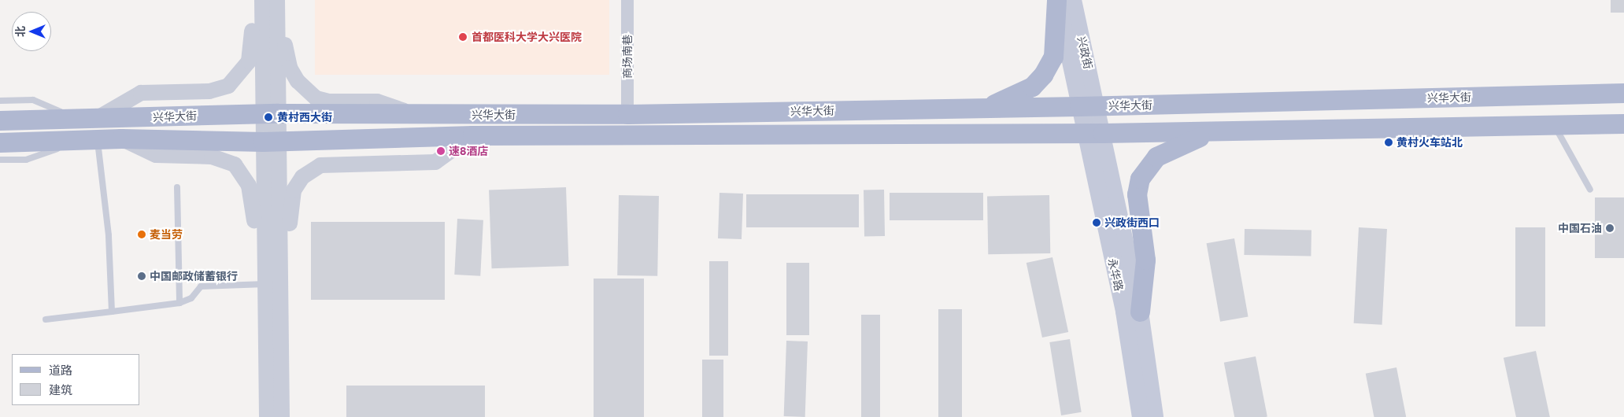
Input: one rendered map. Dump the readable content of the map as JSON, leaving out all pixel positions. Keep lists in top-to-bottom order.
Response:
{
  "streets": {
    "main road": ["兴政街", "兴华大街", "永华路"],
    "street": ["商场南巷"]
  },
  "crossings": [
    ["兴政街", "兴华大街"],
    ["商场南巷", "兴华大街"],
    ["兴华大街", "永华路"]
  ],
  "places": [
    "首都医科大学大兴医院",
    "黄村西大街",
    "黄村火车站北",
    "速8酒店",
    "兴政街西口",
    "中国石油",
    "麦当劳",
    "中国邮政储蓄银行"
  ],
  "legend": ["道路", "建筑"],
  "north": "left"
}
